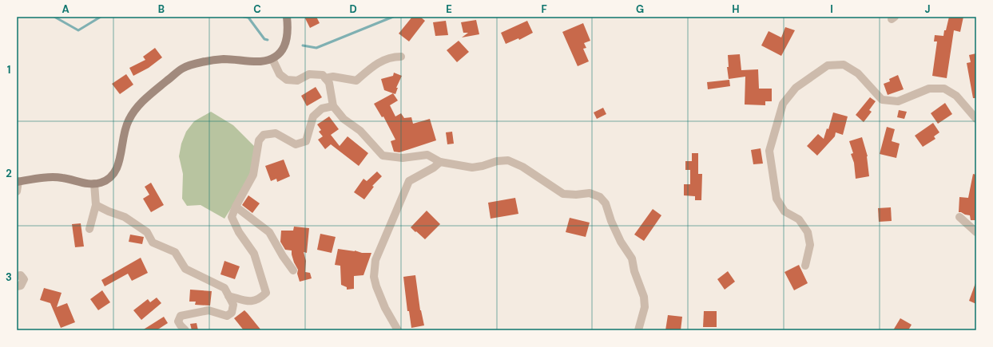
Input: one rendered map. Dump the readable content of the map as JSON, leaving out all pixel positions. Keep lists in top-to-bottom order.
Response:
{
  "grid": {
    "columns": [
      "A",
      "B",
      "C",
      "D",
      "E",
      "F",
      "G",
      "H",
      "I",
      "J"
    ],
    "rows": ["1", "2", "3"]
  }
}
